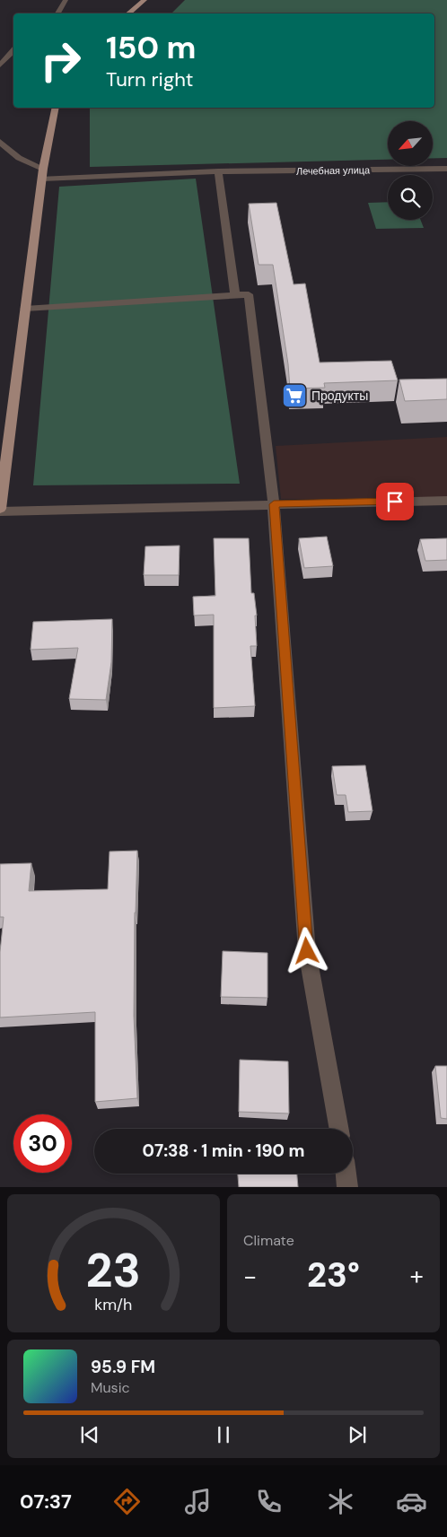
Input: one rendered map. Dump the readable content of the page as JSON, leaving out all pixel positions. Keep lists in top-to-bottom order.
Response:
{
  "streets": {
    "street": ["Лечебная улица"]
  },
  "places": {
    "supermarket": ["Продукты"]
  },
  "north": "bottom left",
  "page": {
    "turn": ["150 m", "Turn right"],
    "limit": "30",
    "trip": "07:38 · 1 min · 190 m",
    "tile": "Climate",
    "heat": ["−", "23°", "+"],
    "song": ["95.9 FM", "Music"],
    "tabs": "07:37",
    "gauge": ["23", "km/h"]
  }
}
